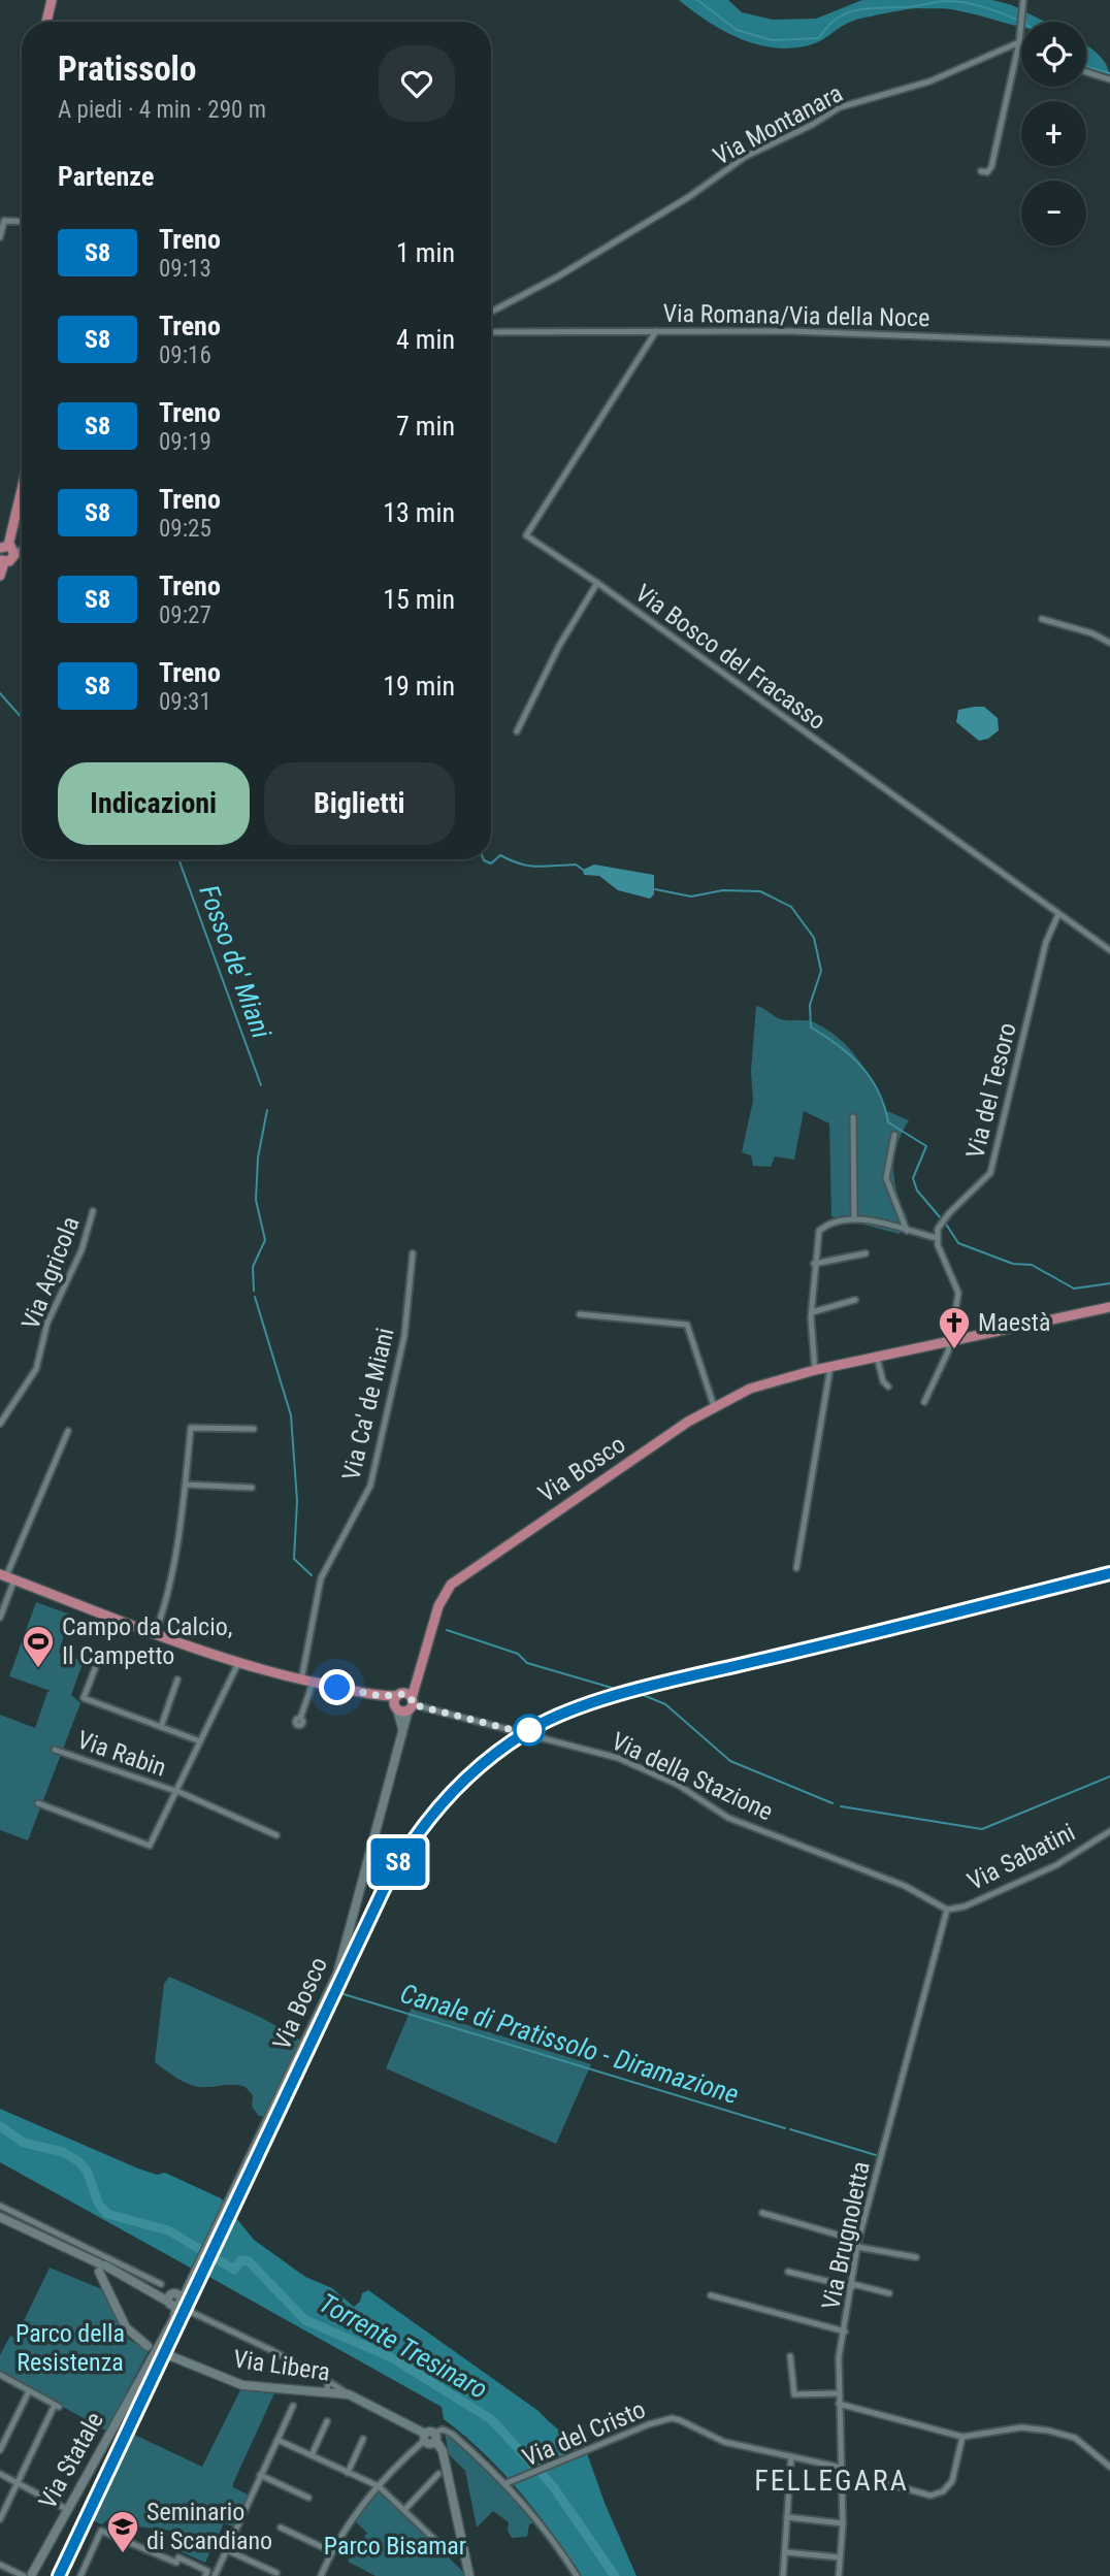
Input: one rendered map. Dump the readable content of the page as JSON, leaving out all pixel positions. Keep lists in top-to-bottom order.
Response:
{
  "streets": {
    "main road": ["Via Bosco", "Via Libera", "Via Statale"],
    "street": [
      "Via Montanara",
      "Via Romana/Via della Noce",
      "Via Bosco del Fracasso",
      "Via del Tesoro",
      "Via Agricola",
      "Via Ca' de Miani",
      "Via Rabin",
      "Via della Stazione",
      "Via Sabatini",
      "Via Brugnoletta",
      "Via del Cristo"
    ]
  },
  "crossings": [
    ["Via Romana/Via della Noce", "Via Bosco del Fracasso"],
    ["Via Bosco del Fracasso", "Via del Tesoro"],
    ["Via Bosco", "Via della Stazione"],
    ["Via Bosco", "Via Statale"],
    ["Via della Stazione", "Via Sabatini"],
    ["Via della Stazione", "Via Brugnoletta"],
    ["Via Sabatini", "Via Brugnoletta"],
    ["Via Brugnoletta", "Via del Cristo"]
  ],
  "districts": ["FELLEGARA"],
  "water": ["Fosso de' Miani", "Canale di Pratissolo - Diramazione", "Torrente Tresinaro"],
  "parks": ["Parco della Resistenza", "Parco Bisamar"],
  "places": {
    "church": ["Maestà"],
    "sports": ["Campo da Calcio, Il Campetto"],
    "school or university": ["Seminario di Scandiano"]
  },
  "page": {
    "on_map": "S8",
    "map_buttons": ["+", "−"],
    "heading": [
      ["Pratissolo", "A piedi · 4 min · 290 m"],
      "Partenze"
    ],
    "list": [
      {
        "mark": "S8",
        "name": "Treno",
        "note": "09:13",
        "value": "1 min"
      },
      {
        "mark": "S8",
        "name": "Treno",
        "note": "09:16",
        "value": "4 min"
      },
      {
        "mark": "S8",
        "name": "Treno",
        "note": "09:19",
        "value": "7 min"
      },
      {
        "mark": "S8",
        "name": "Treno",
        "note": "09:25",
        "value": "13 min"
      },
      {
        "mark": "S8",
        "name": "Treno",
        "note": "09:27",
        "value": "15 min"
      },
      {
        "mark": "S8",
        "name": "Treno",
        "note": "09:31",
        "value": "19 min"
      }
    ],
    "buttons": ["Indicazioni", "Biglietti"]
  }
}
